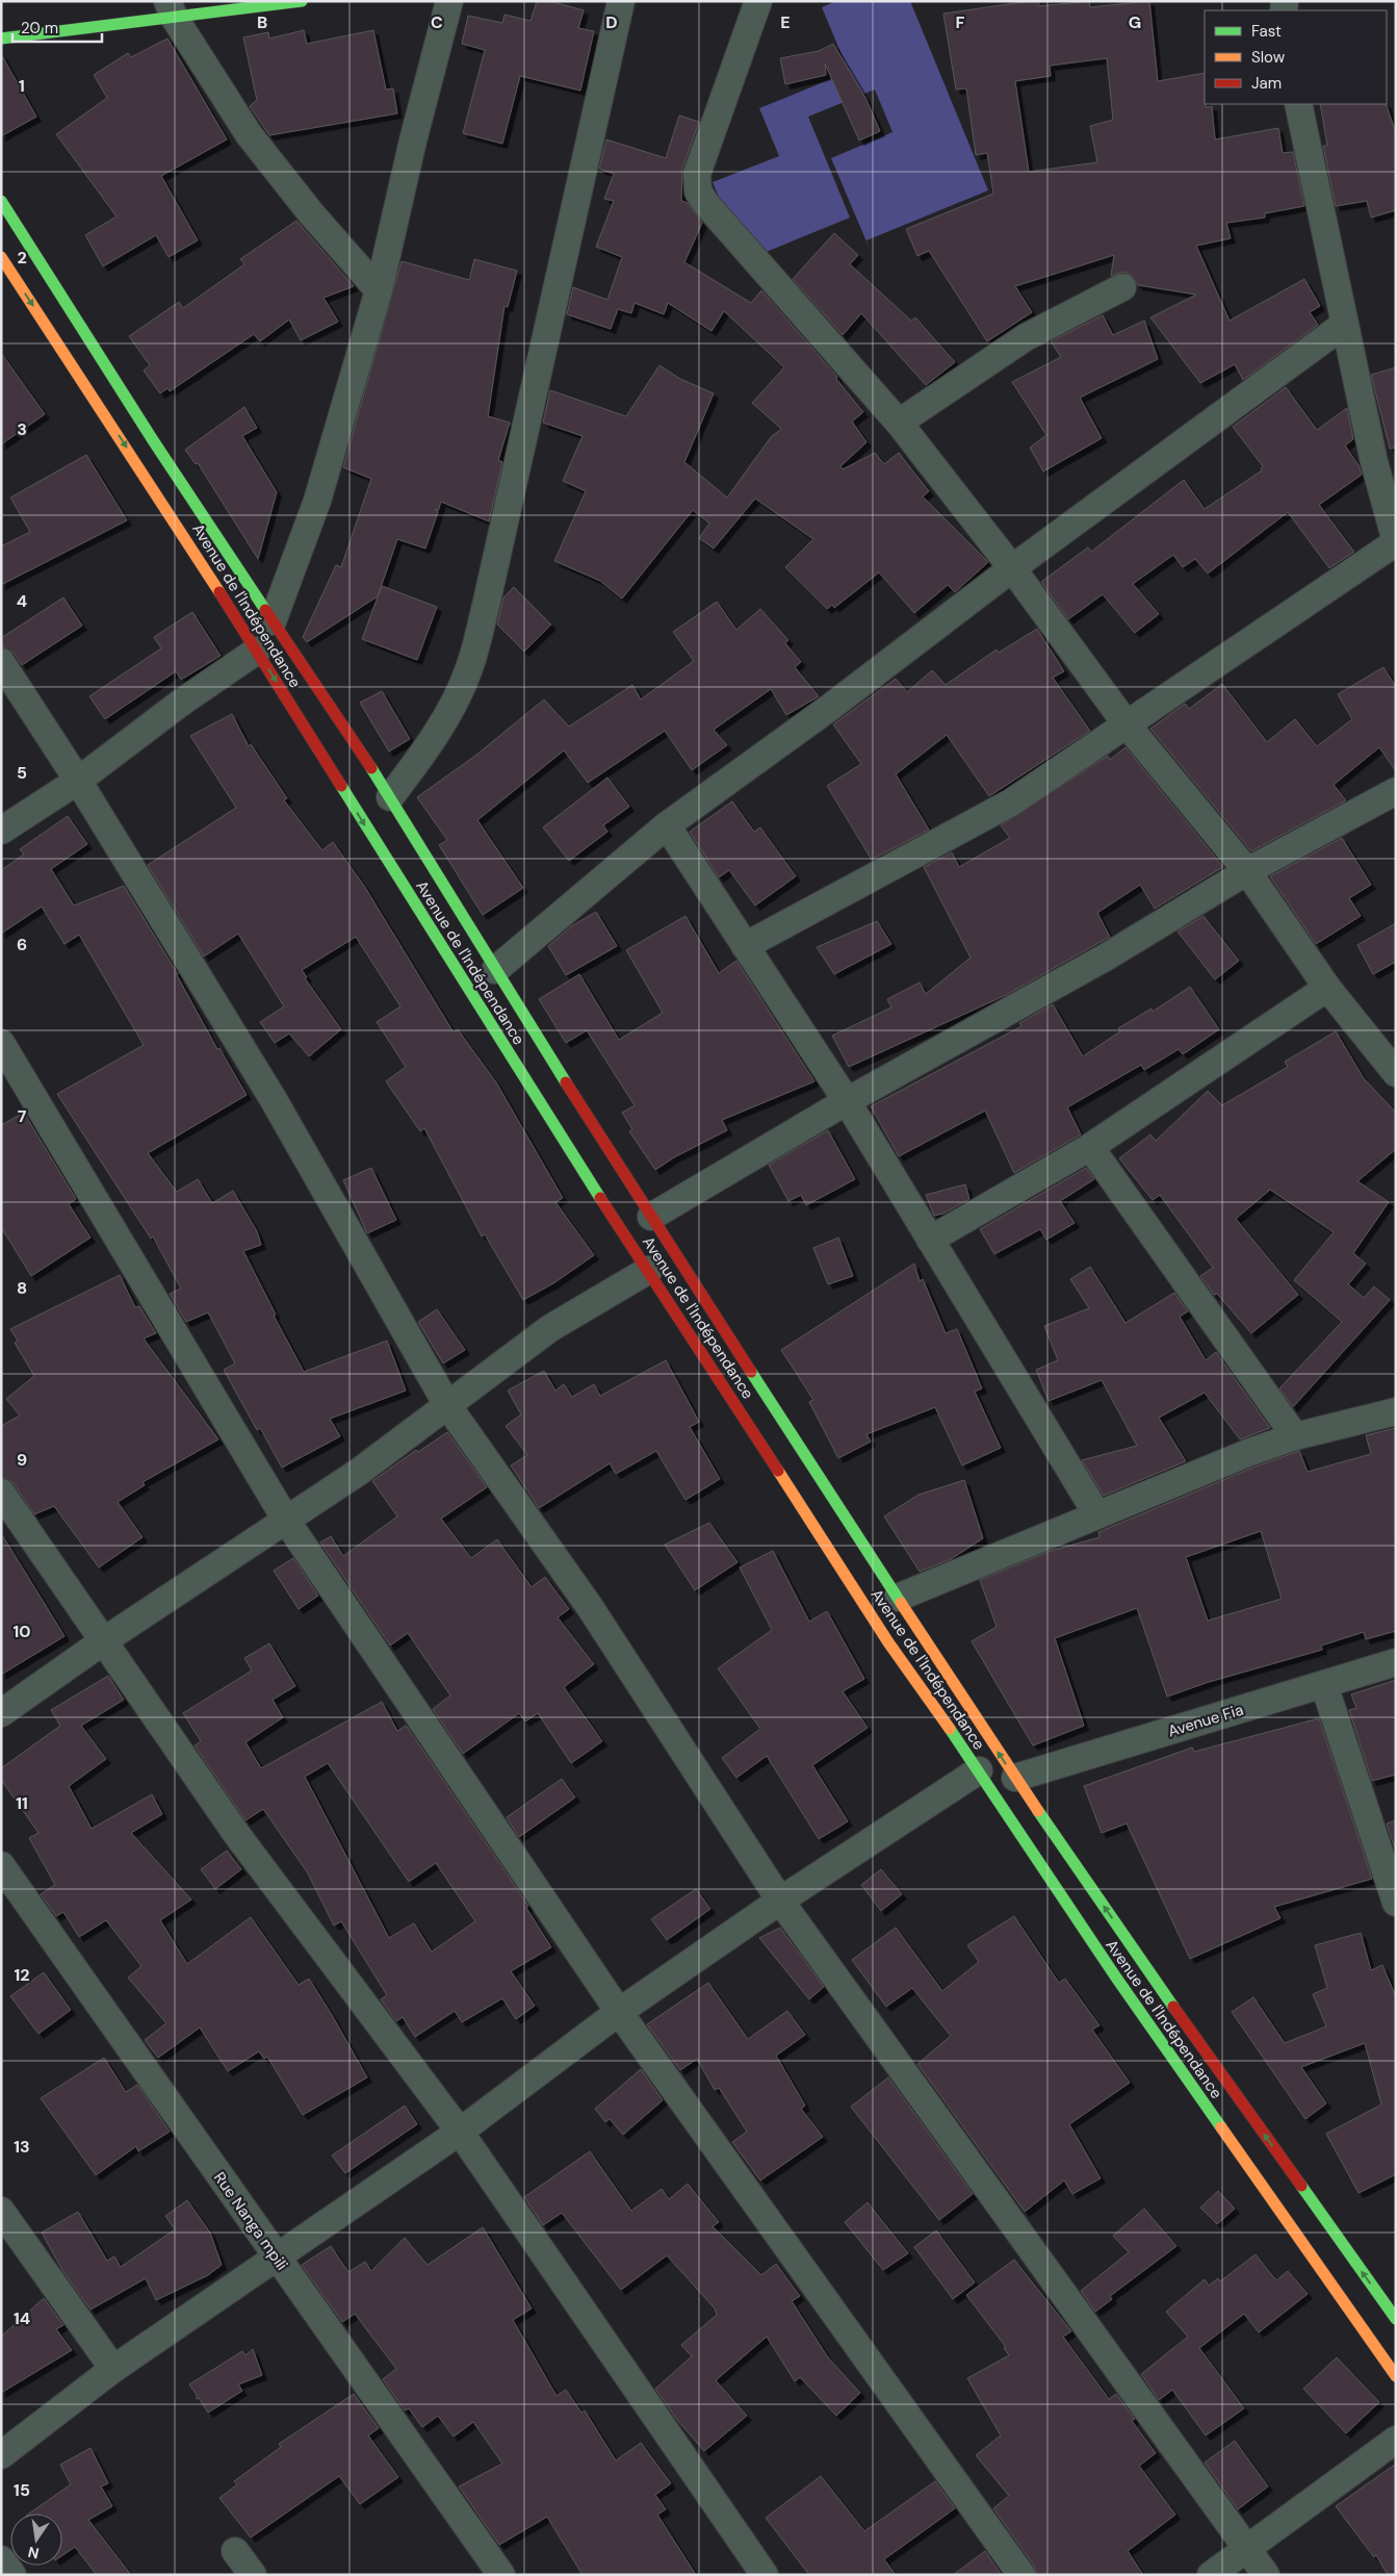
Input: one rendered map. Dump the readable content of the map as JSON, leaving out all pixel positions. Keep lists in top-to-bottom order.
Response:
{
  "streets": {
    "street": ["Avenue de l'Indépendance", "Avenue Fia", "Rue Nanga mpili"]
  },
  "crossings": [
    ["Avenue de l'Indépendance", "Avenue Fia"]
  ],
  "legend": ["Fast", "Slow", "Jam"],
  "scale_bar": "20 m",
  "north": "bottom",
  "grid": {
    "columns": [
      "B",
      "C",
      "D",
      "E",
      "F",
      "G"
    ],
    "rows": [
      "1",
      "2",
      "3",
      "4",
      "5",
      "6",
      "7",
      "8",
      "9",
      "10",
      "11",
      "12",
      "13",
      "14",
      "15"
    ]
  }
}
